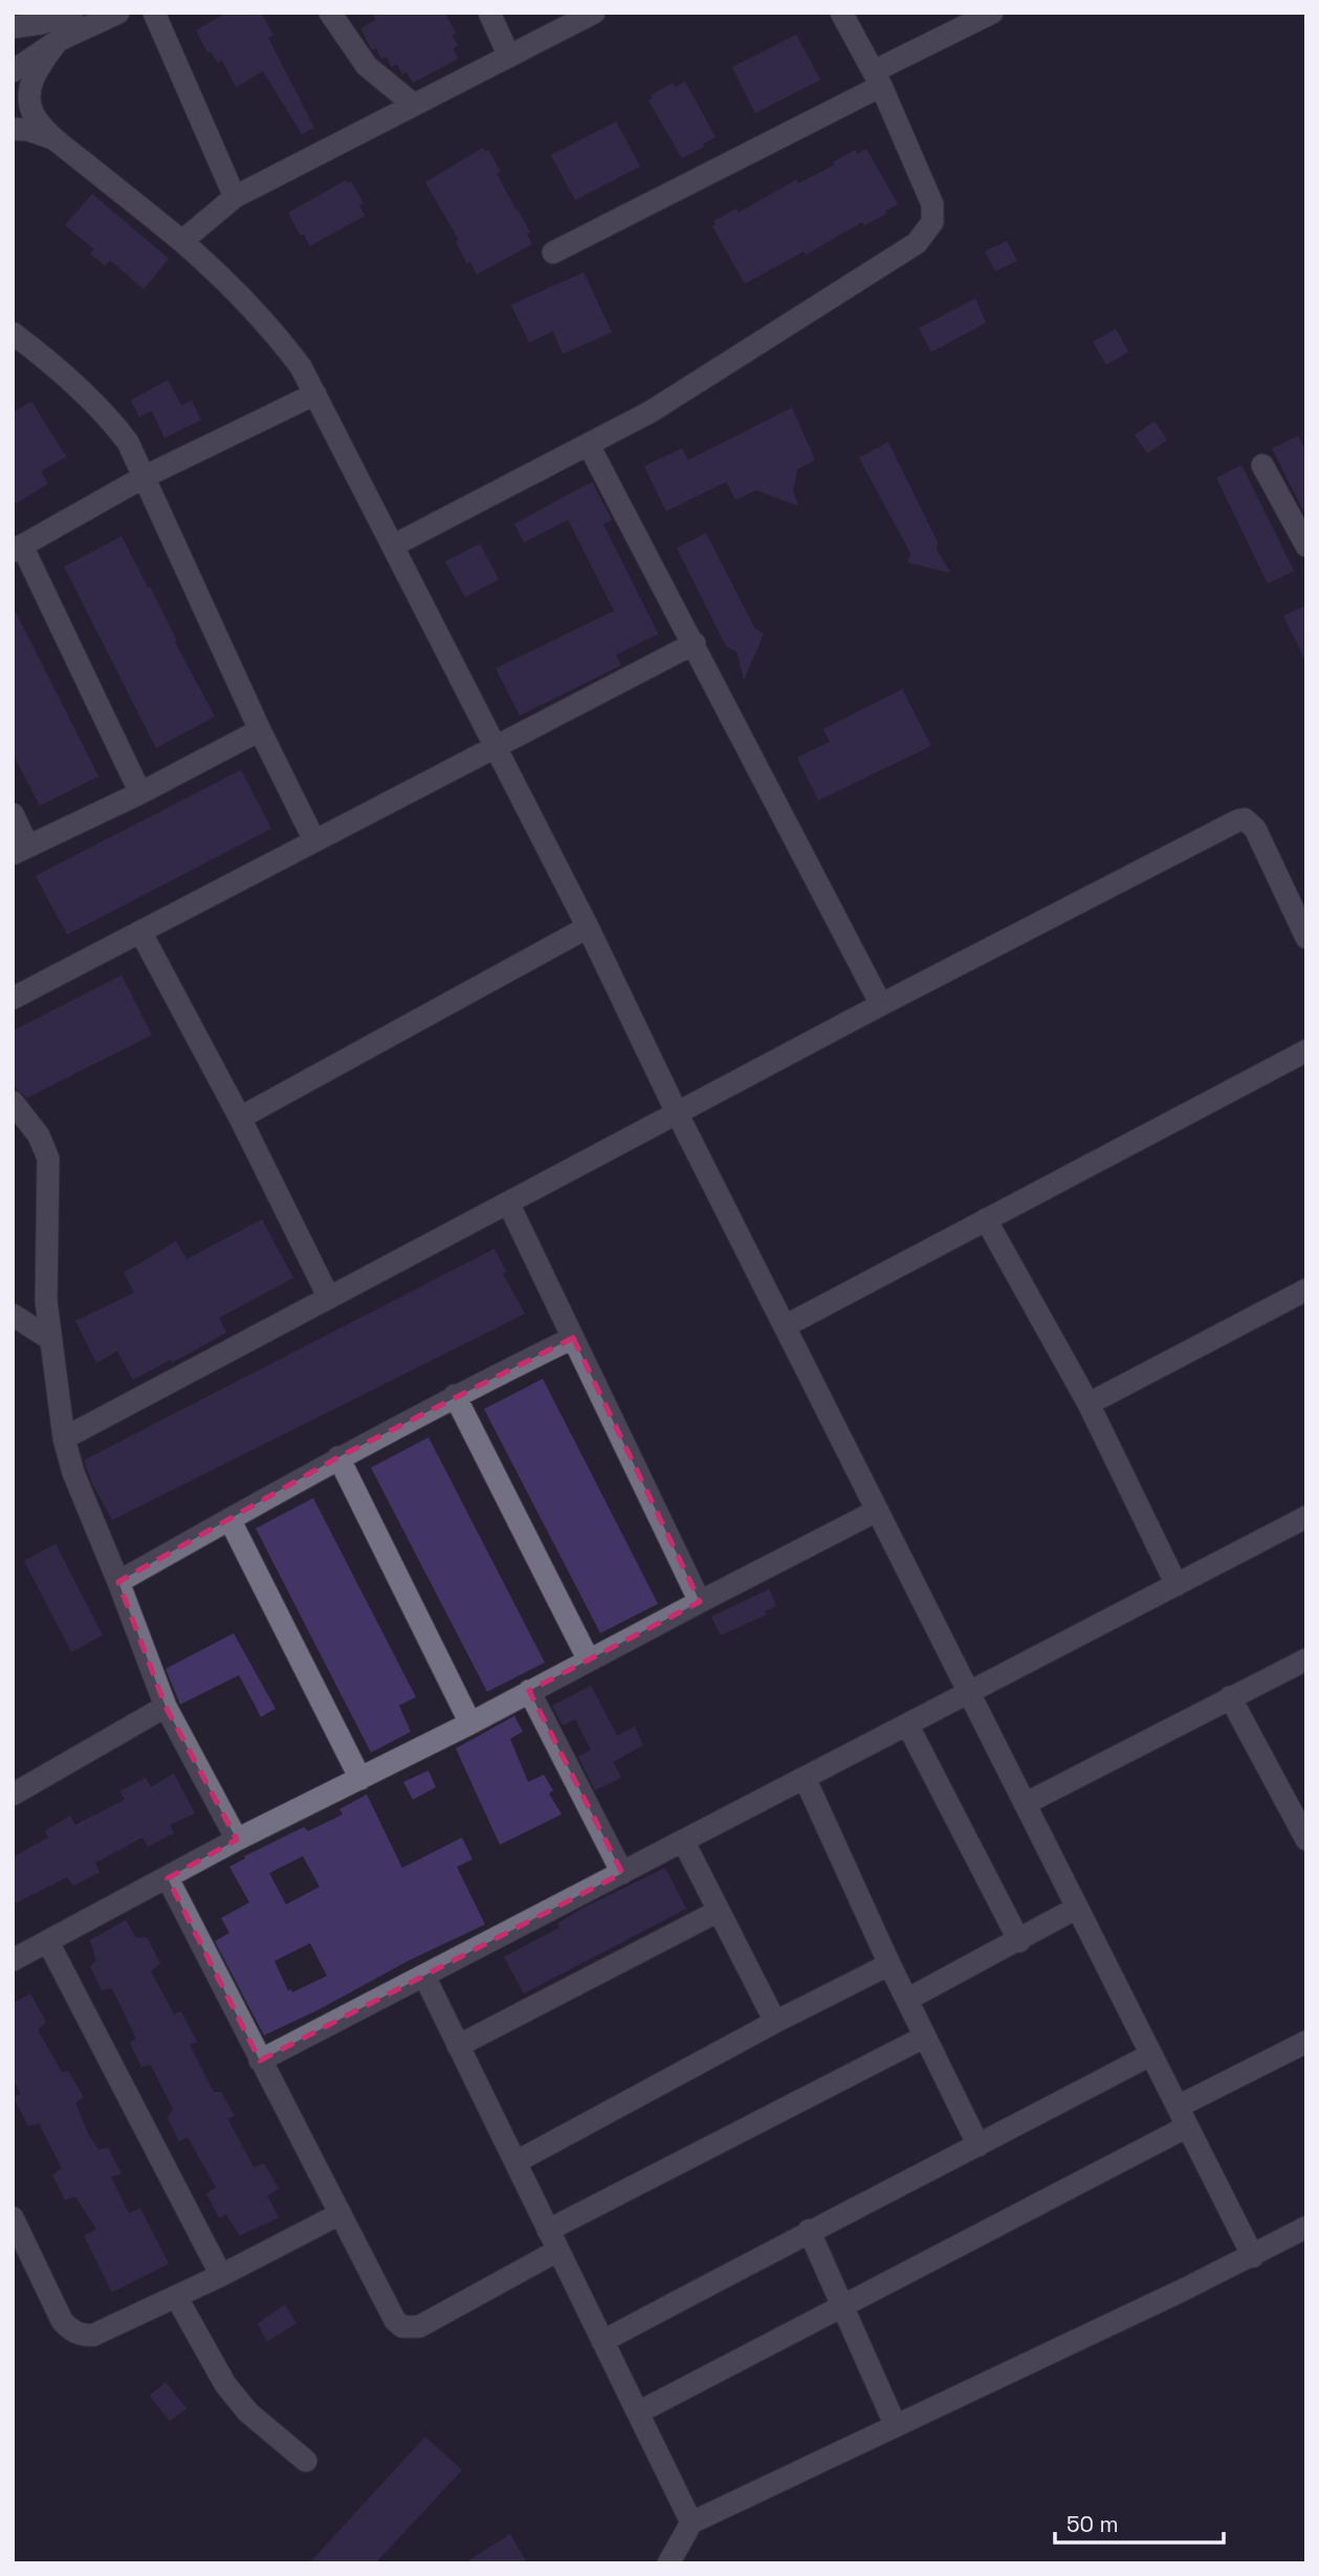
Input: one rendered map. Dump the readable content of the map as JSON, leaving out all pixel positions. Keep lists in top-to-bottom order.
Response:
{
  "scale_bar": "50 m"
}
